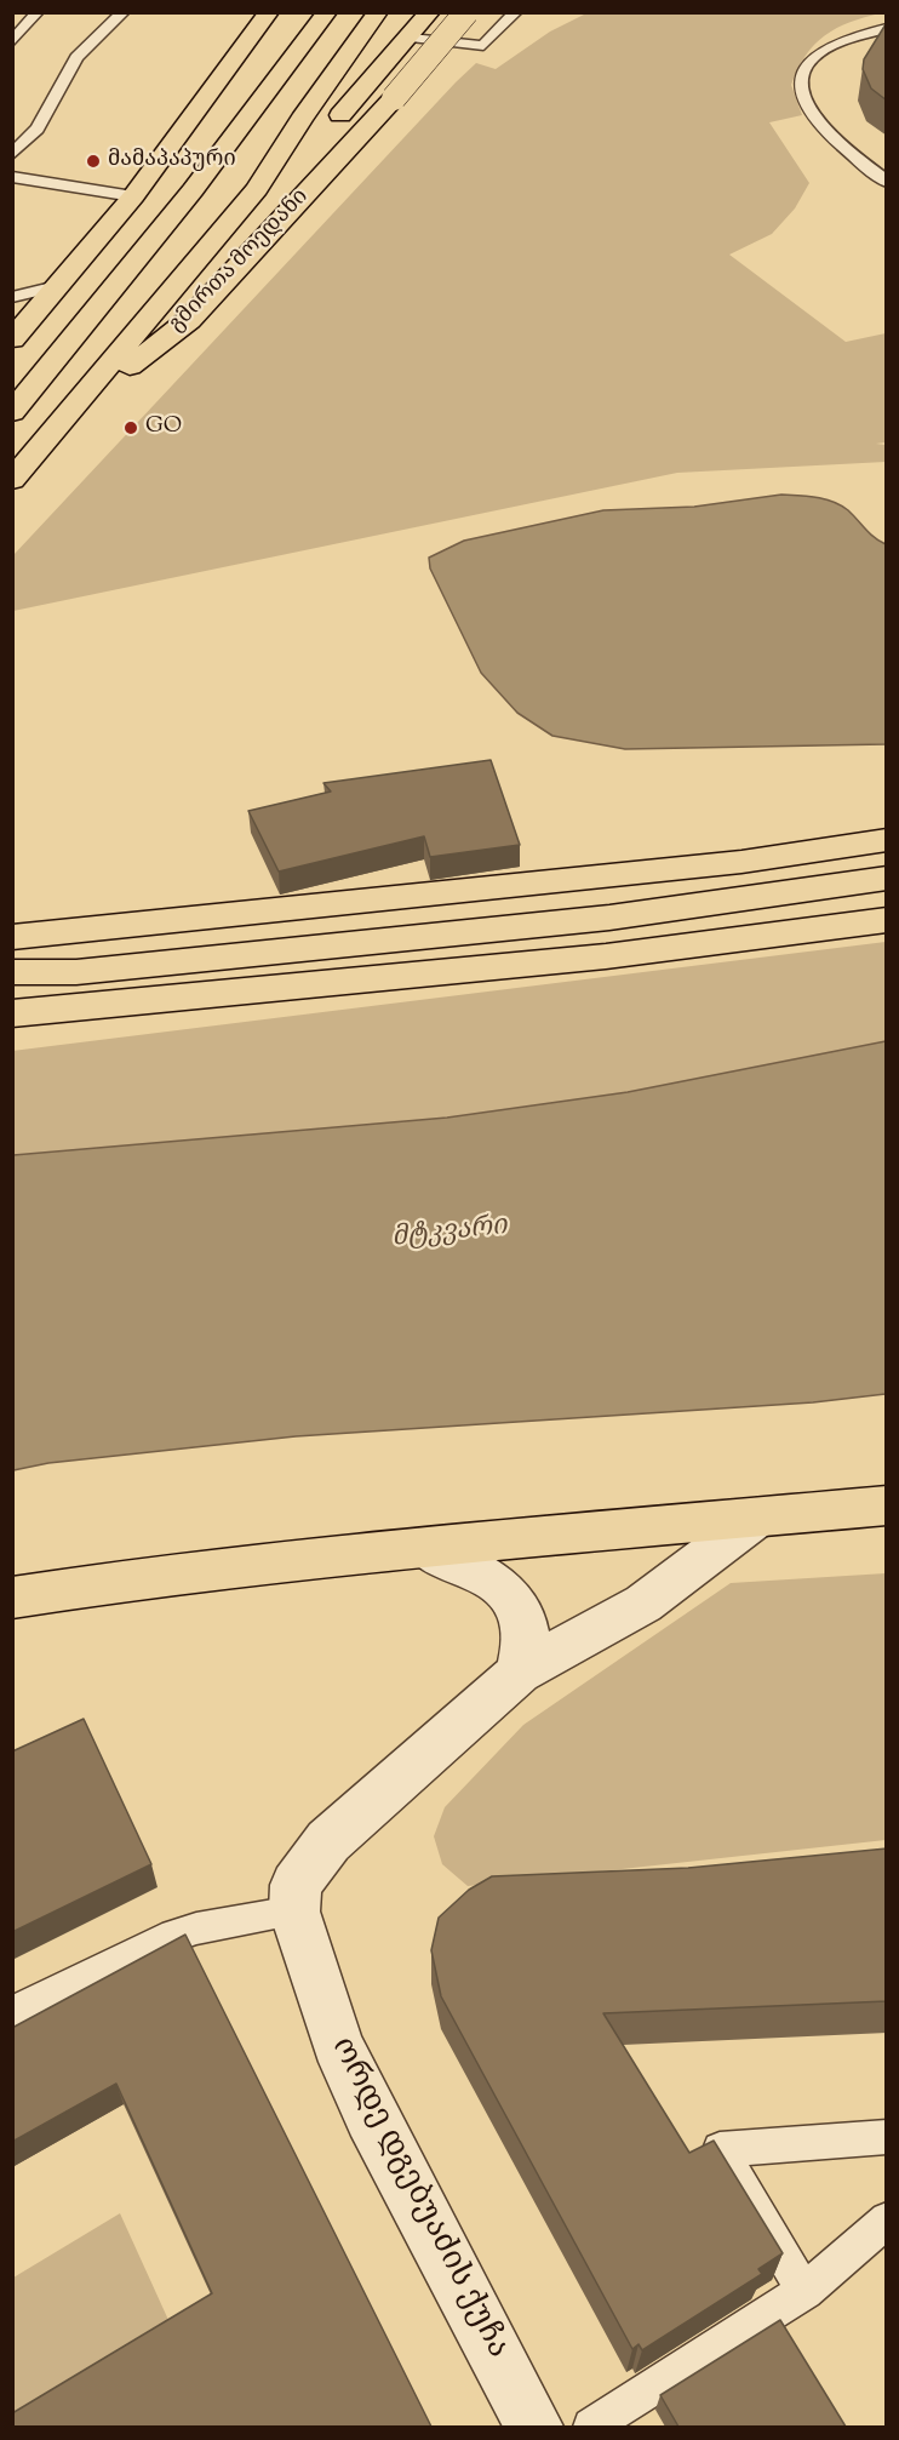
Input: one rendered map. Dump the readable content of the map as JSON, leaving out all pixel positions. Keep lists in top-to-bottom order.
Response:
{
  "streets": {
    "main road": ["გმირთა მოედანი"],
    "street": ["ორდე დგებუაძის ქუჩა"]
  },
  "water": ["მტკვარი"],
  "places": ["მამაპაპური", "GO"]
}
